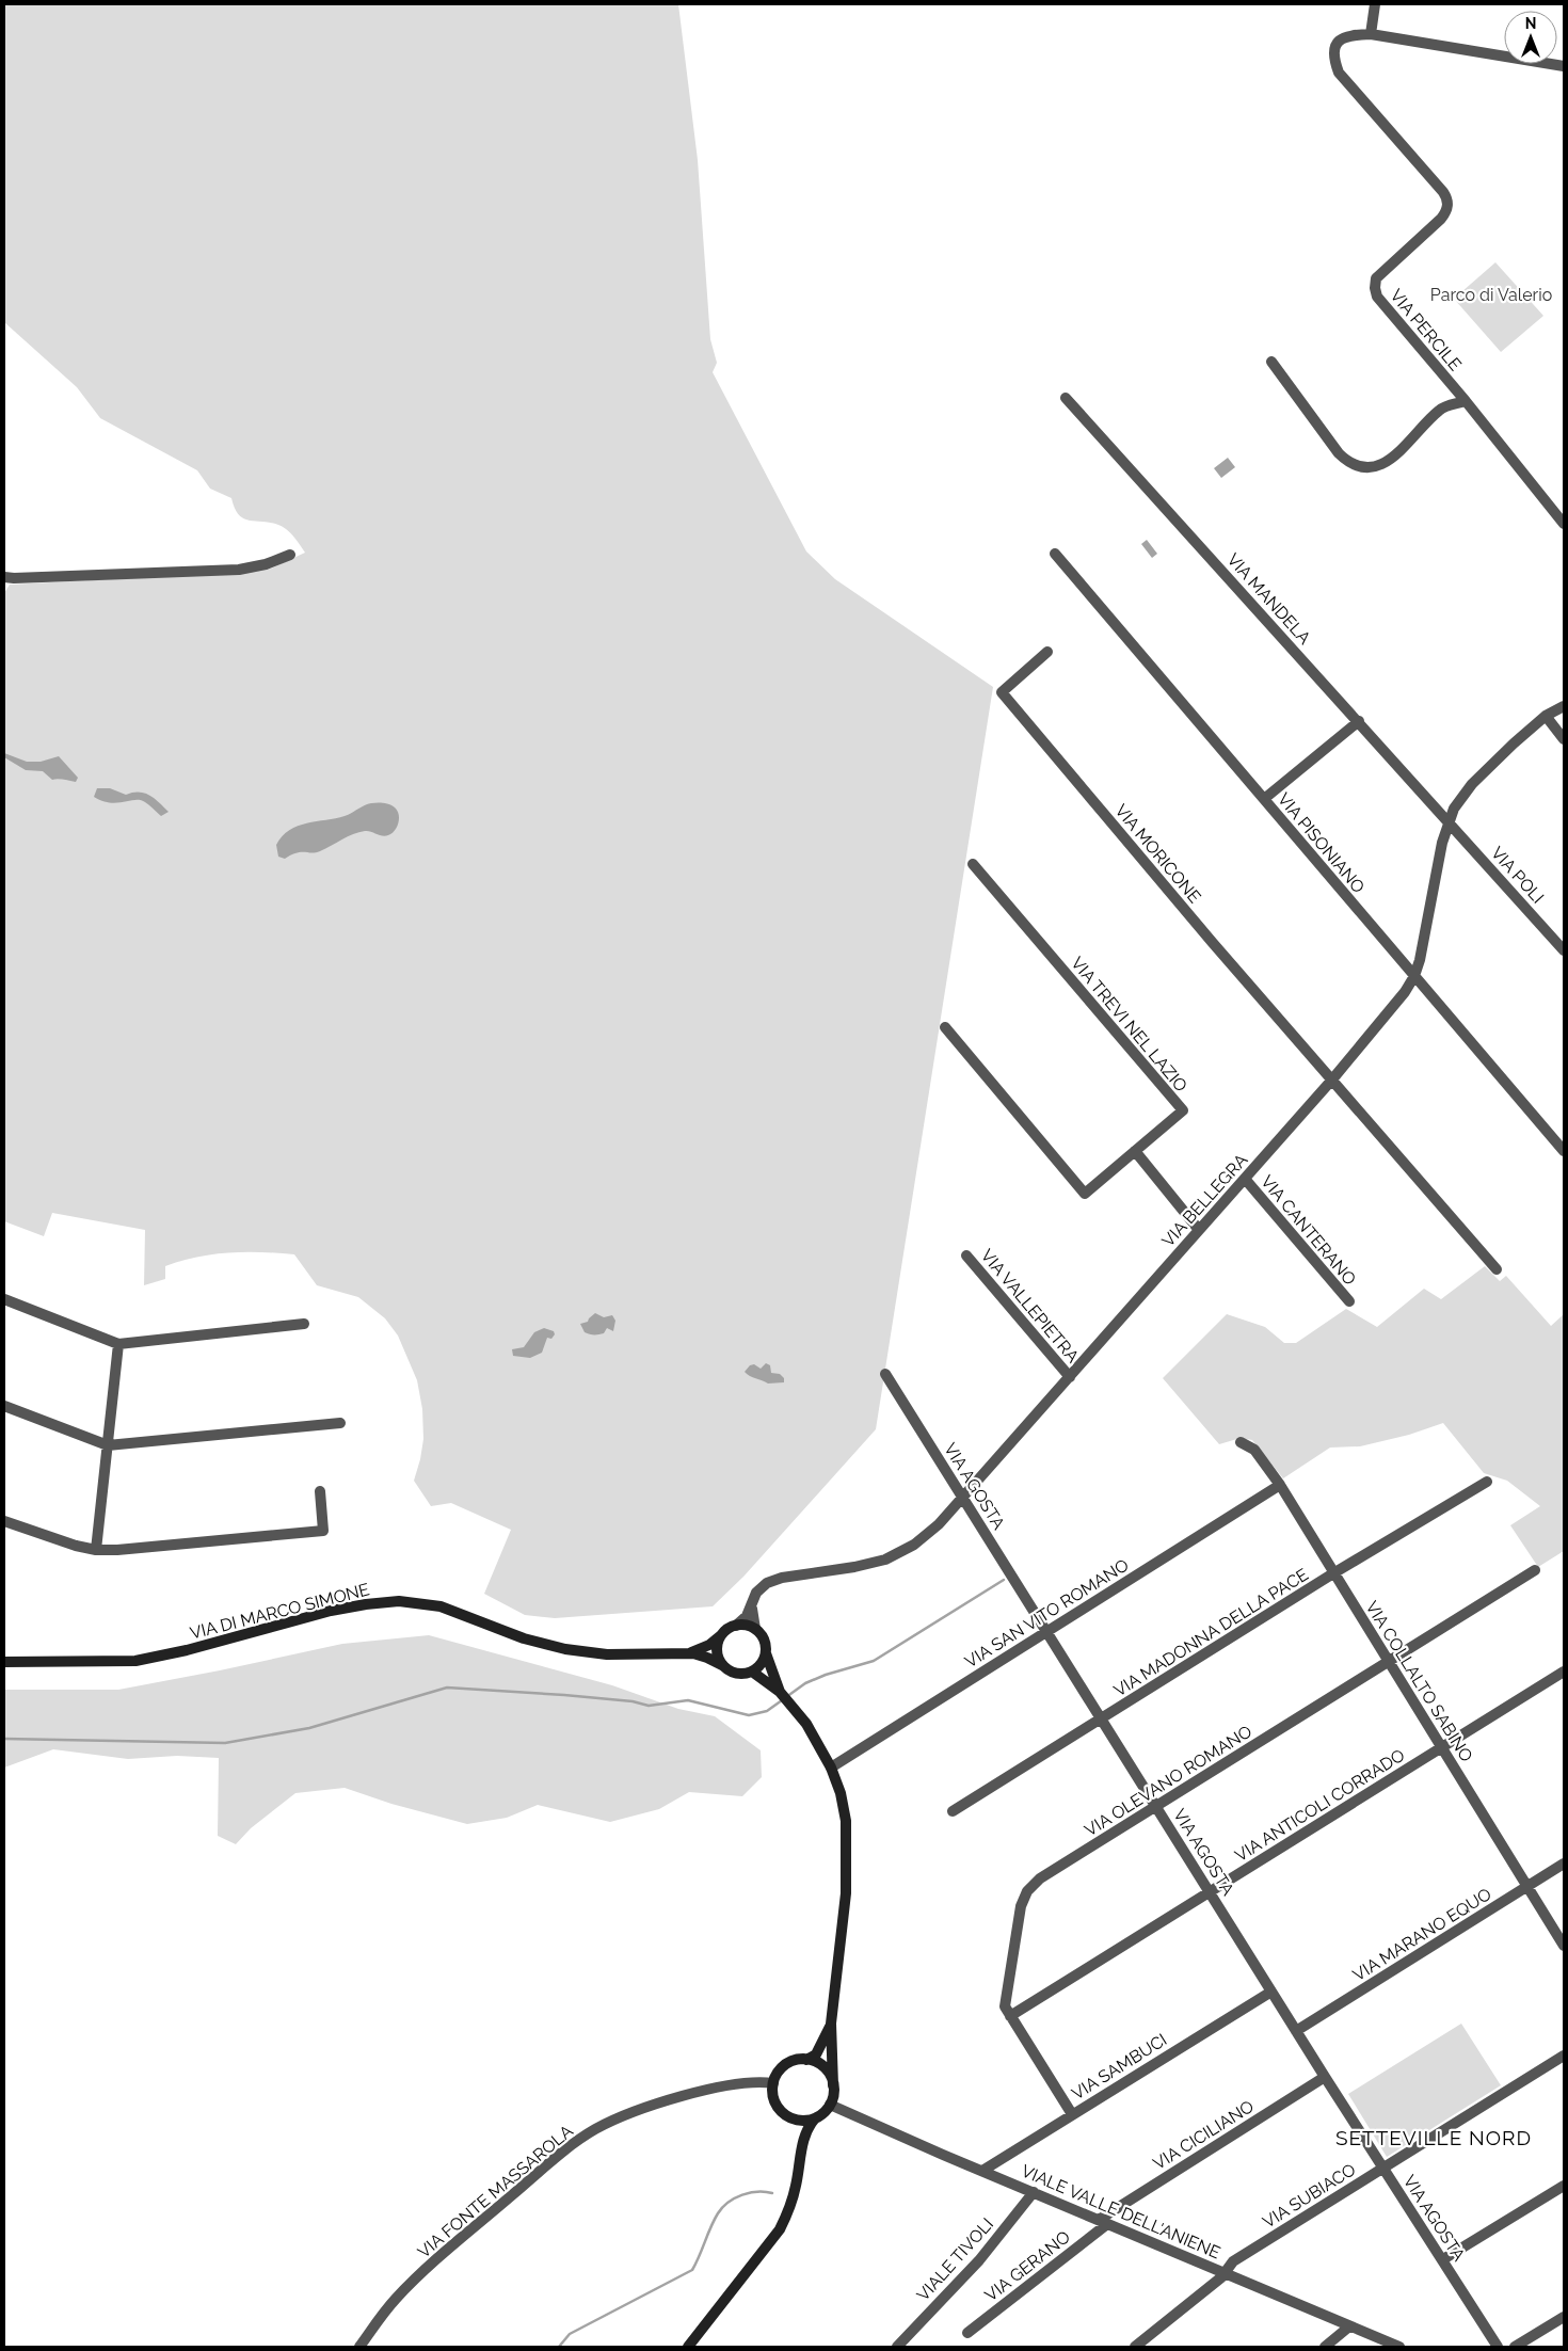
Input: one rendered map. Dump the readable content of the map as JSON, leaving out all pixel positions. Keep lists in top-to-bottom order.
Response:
{
  "streets": {
    "street": [
      "VIA PERCILE",
      "VIA MANDELA",
      "VIA PISONIANO",
      "VIA MORICONE",
      "VIA POLI",
      "VIA TREVI NEL LAZIO",
      "VIA BELLEGRA",
      "VIA CANTERANO",
      "VIA VALLEPIETRA",
      "VIA AGOSTA",
      "VIA DI MARCO SIMONE",
      "VIA SAN VITO ROMANO",
      "VIA MADONNA DELLA PACE",
      "VIA COLLALTO SABINO",
      "VIA OLEVANO ROMANO",
      "VIA ANTICOLI CORRADO",
      "VIA MARANO EQUO",
      "VIA SAMBUCI",
      "VIA CICILIANO",
      "VIA FONTE MASSAROLA",
      "VIA SUBIACO",
      "VIALE VALLE DELL'ANIENE",
      "VIALE TIVOLI",
      "VIA GERANO"
    ]
  },
  "crossings": [
    ["VIA MANDELA", "VIA POLI"],
    ["VIA MANDELA", "VIA BELLEGRA"],
    ["VIA PISONIANO", "VIA BELLEGRA"],
    ["VIA MORICONE", "VIA BELLEGRA"],
    ["VIA POLI", "VIA BELLEGRA"],
    ["VIA BELLEGRA", "VIA CANTERANO"],
    ["VIA BELLEGRA", "VIA VALLEPIETRA"],
    ["VIA BELLEGRA", "VIA AGOSTA"],
    ["VIA BELLEGRA", "VIA DI MARCO SIMONE"],
    ["VIA AGOSTA", "VIA SAN VITO ROMANO"],
    ["VIA AGOSTA", "VIA MADONNA DELLA PACE"],
    ["VIA AGOSTA", "VIA OLEVANO ROMANO"],
    ["VIA AGOSTA", "VIA ANTICOLI CORRADO"],
    ["VIA AGOSTA", "VIA MARANO EQUO"],
    ["VIA AGOSTA", "VIA SAMBUCI"],
    ["VIA AGOSTA", "VIA CICILIANO"],
    ["VIA AGOSTA", "VIA SUBIACO"],
    ["VIA SAN VITO ROMANO", "VIA COLLALTO SABINO"],
    ["VIA MADONNA DELLA PACE", "VIA COLLALTO SABINO"],
    ["VIA COLLALTO SABINO", "VIA OLEVANO ROMANO"],
    ["VIA COLLALTO SABINO", "VIA ANTICOLI CORRADO"],
    ["VIA COLLALTO SABINO", "VIA MARANO EQUO"],
    ["VIA OLEVANO ROMANO", "VIA ANTICOLI CORRADO"],
    ["VIA OLEVANO ROMANO", "VIA SAMBUCI"],
    ["VIA SAMBUCI", "VIALE VALLE DELL'ANIENE"],
    ["VIA CICILIANO", "VIALE VALLE DELL'ANIENE"],
    ["VIA CICILIANO", "VIA GERANO"],
    ["VIA FONTE MASSAROLA", "VIALE VALLE DELL'ANIENE"],
    ["VIA SUBIACO", "VIALE VALLE DELL'ANIENE"],
    ["VIALE VALLE DELL'ANIENE", "VIALE TIVOLI"],
    ["VIALE VALLE DELL'ANIENE", "VIA GERANO"]
  ],
  "districts": ["SETTEVILLE NORD"],
  "parks": ["Parco di Valerio"],
  "north": "top"
}
